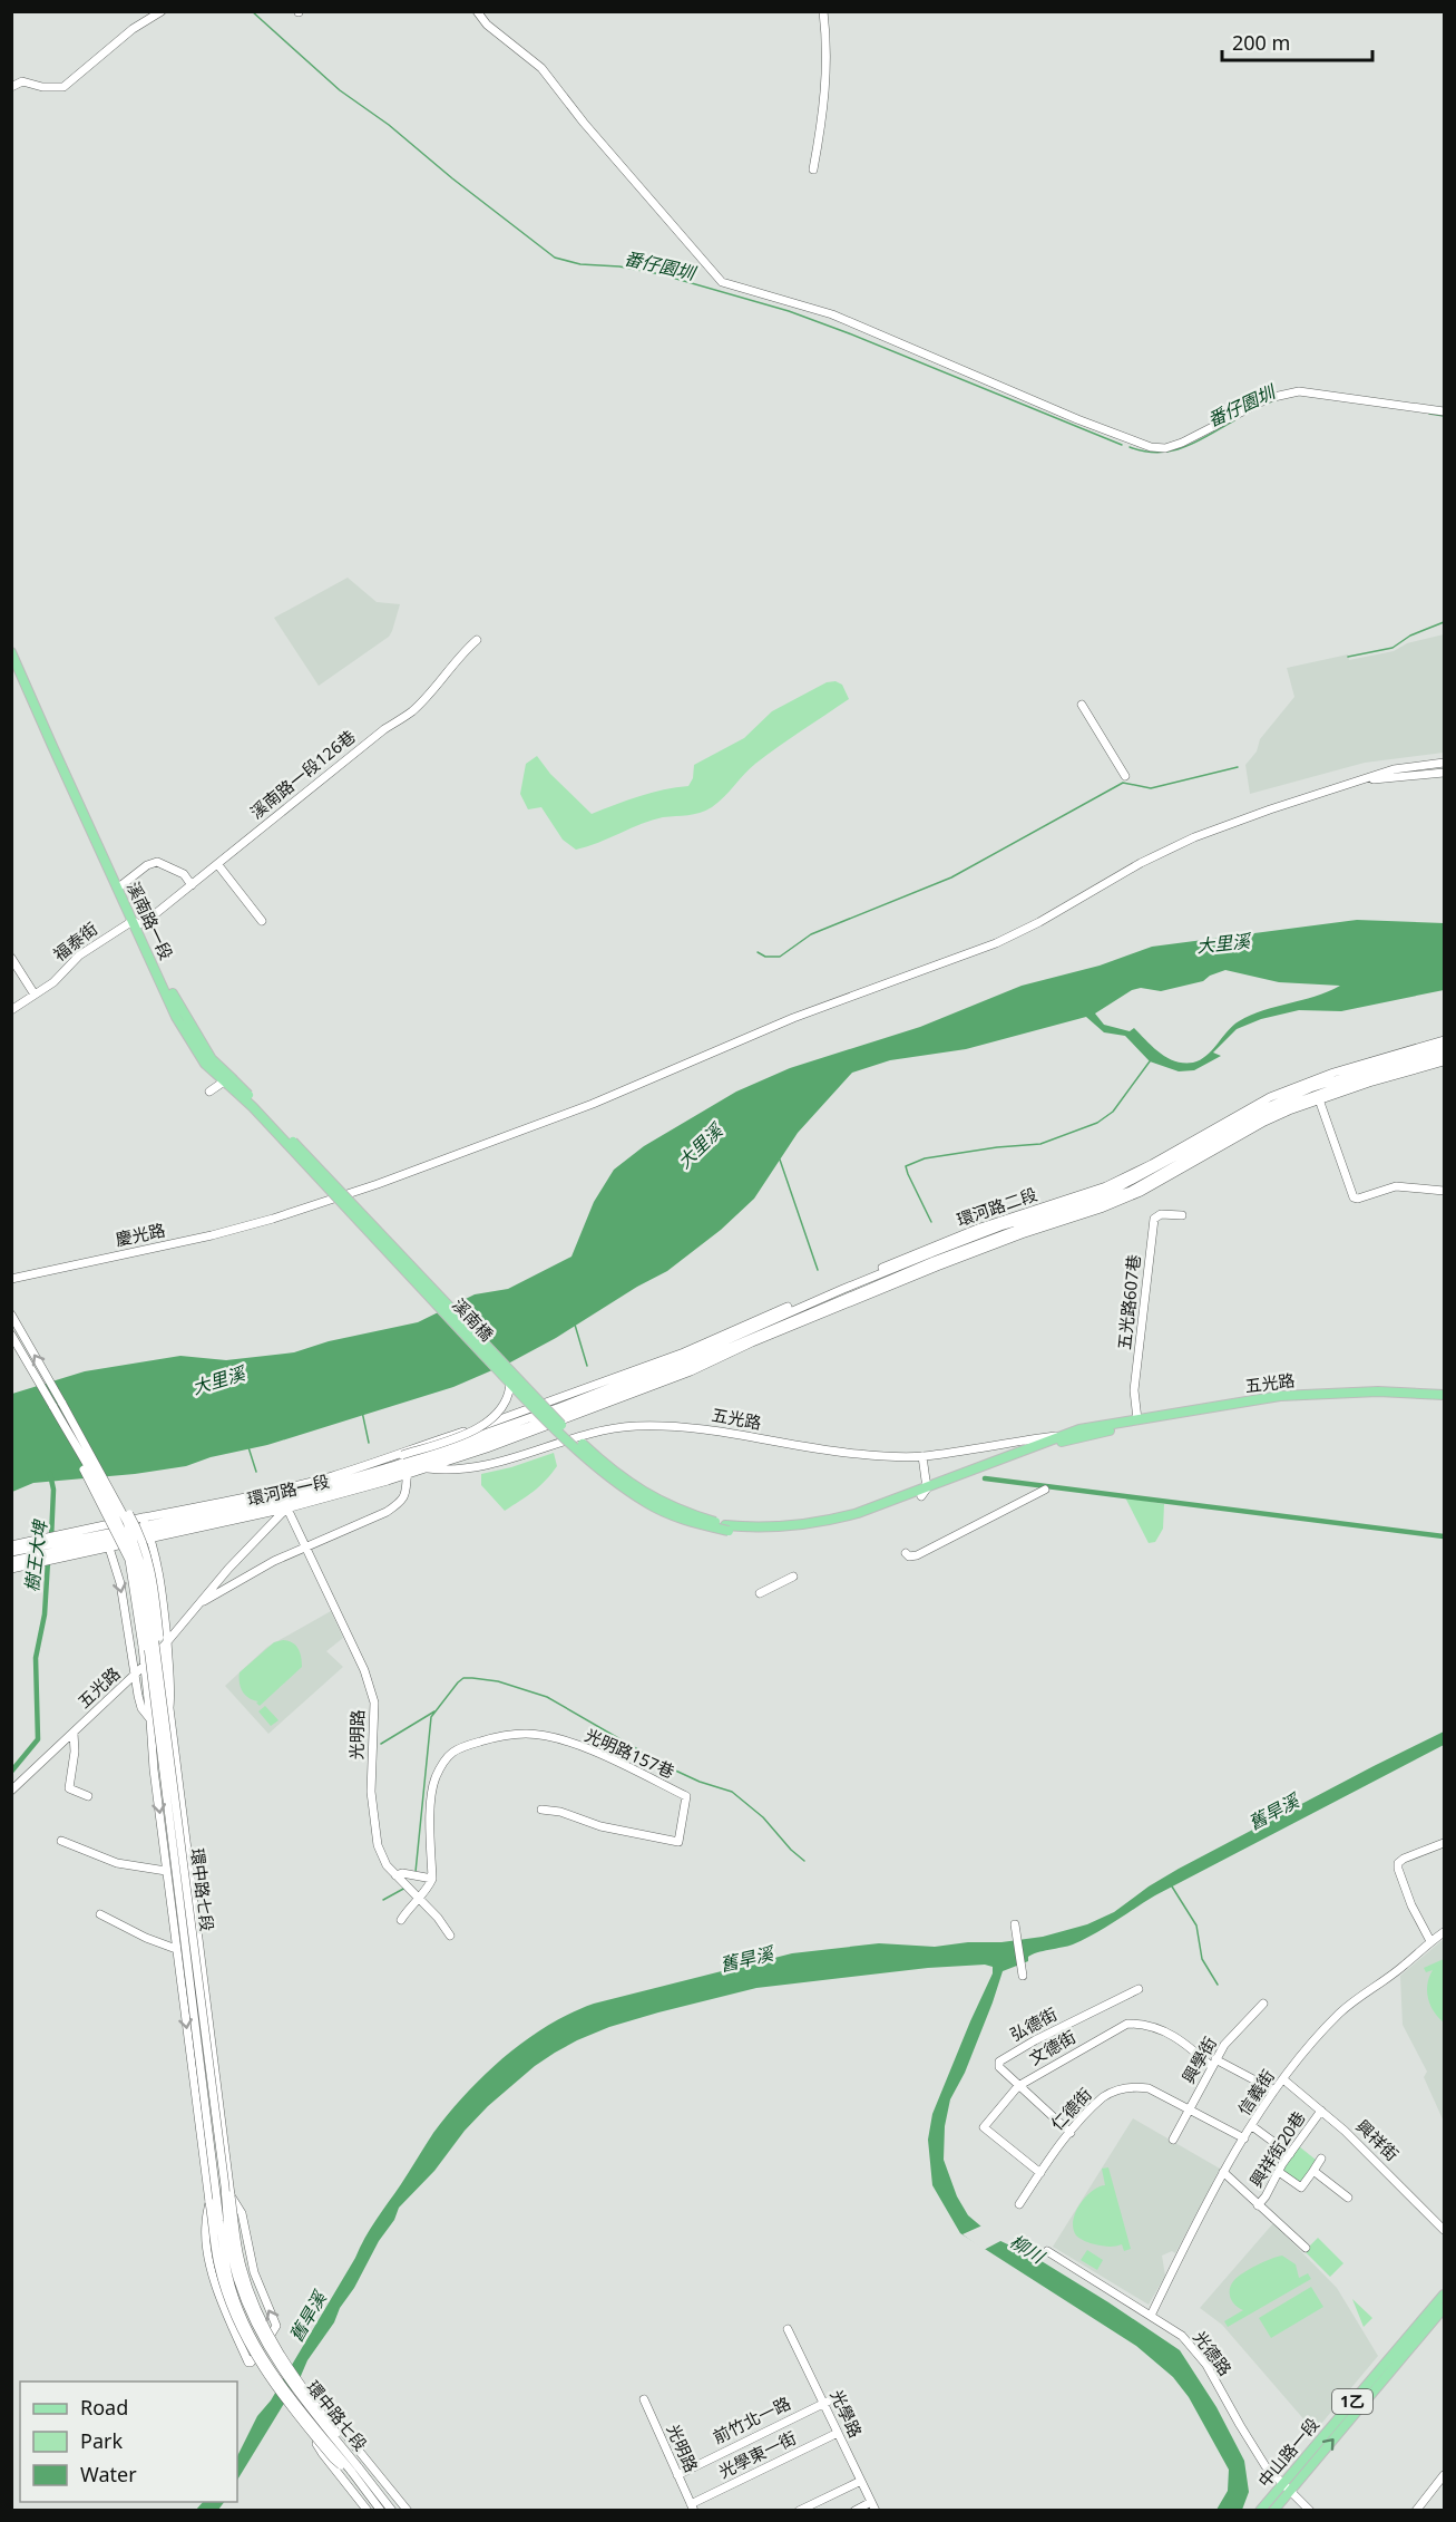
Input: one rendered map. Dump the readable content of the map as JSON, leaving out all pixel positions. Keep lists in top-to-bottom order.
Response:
{
  "streets": {
    "main road": [
      "溪南路一段",
      "溪南橋",
      "五光路",
      "1乙",
      "中山路一段"
    ],
    "street": [
      "溪南路一段126巷",
      "福泰街",
      "環河路二段",
      "慶光路",
      "五光路607巷",
      "環河路一段",
      "光明路",
      "光明路157巷",
      "環中路七段",
      "弘德街",
      "文德街",
      "興學街",
      "信義街",
      "仁德街",
      "興祥街",
      "興祥街20巷",
      "光德路",
      "光學路",
      "前竹北一路",
      "光學東一街"
    ]
  },
  "crossings": [
    ["溪南路一段126巷", "溪南路一段"],
    ["溪南路一段126巷", "福泰街"],
    ["溪南路一段", "福泰街"],
    ["溪南路一段", "溪南橋"],
    ["環河路二段", "環河路一段"],
    ["五光路607巷", "五光路"],
    ["溪南橋", "五光路"],
    ["五光路", "環河路一段"],
    ["五光路", "環中路七段"],
    ["環河路一段", "光明路"],
    ["環河路一段", "環中路七段"],
    ["光明路", "前竹北一路"],
    ["光明路", "光學東一街"],
    ["弘德街", "文德街"],
    ["弘德街", "仁德街"],
    ["文德街", "興學街"],
    ["文德街", "信義街"],
    ["文德街", "仁德街"],
    ["興學街", "仁德街"],
    ["信義街", "仁德街"],
    ["信義街", "興祥街"],
    ["信義街", "光德路"],
    ["興祥街", "興祥街20巷"],
    ["光德路", "中山路一段"],
    ["光學路", "前竹北一路"],
    ["光學路", "光學東一街"]
  ],
  "water": [
    "番仔園圳",
    "大里溪",
    "樹王大埤",
    "舊旱溪",
    "柳川"
  ],
  "legend": ["Road", "Park", "Water"],
  "scale_bar": "200 m"
}
